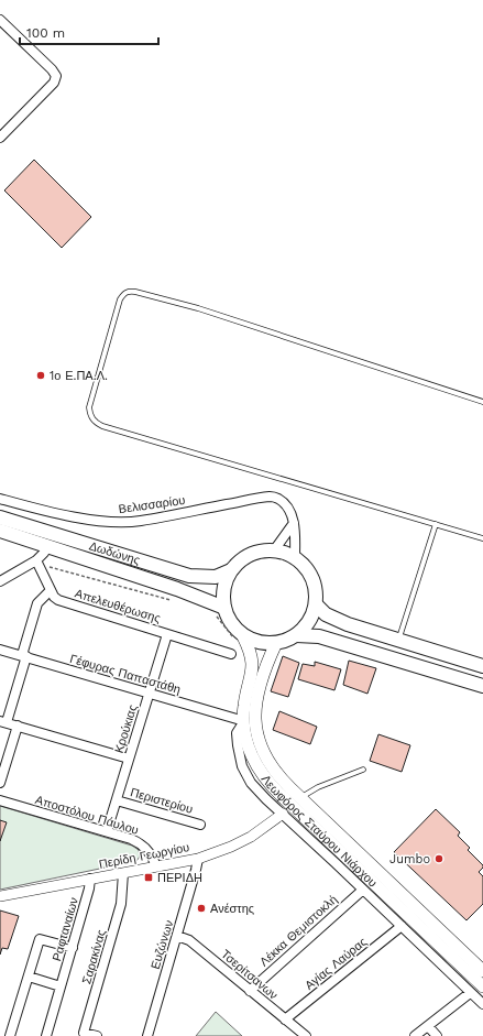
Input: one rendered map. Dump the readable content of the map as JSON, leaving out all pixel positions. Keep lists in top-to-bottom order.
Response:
{
  "streets": {
    "main road": ["Δωδώνης", "Λεωφόρος Σταύρου Νιάρχου"],
    "street": [
      "Βελισσαρίου",
      "Απελευθέρωσης",
      "Γέφυρας Παπαστάθη",
      "Κρούκιας",
      "Περιστερίου",
      "Αποστόλου Πάυλου",
      "Περίδη Γεωργίου",
      "Ραφταναίων",
      "Λέκκα Θεμιστοκλή",
      "Ευζώνων",
      "Σαρακίνας",
      "Αγίας Λαύρας",
      "Τσερίτσανων"
    ]
  },
  "crossings": [
    ["Βελισσαρίου", "Δωδώνης"],
    ["Βελισσαρίου", "Λεωφόρος Σταύρου Νιάρχου"],
    ["Δωδώνης", "Λεωφόρος Σταύρου Νιάρχου"],
    ["Απελευθέρωσης", "Κρούκιας"],
    ["Γέφυρας Παπαστάθη", "Κρούκιας"],
    ["Γέφυρας Παπαστάθη", "Λεωφόρος Σταύρου Νιάρχου"],
    ["Κρούκιας", "Περιστερίου"],
    ["Κρούκιας", "Αποστόλου Πάυλου"],
    ["Αποστόλου Πάυλου", "Περίδη Γεωργίου"],
    ["Περίδη Γεωργίου", "Ραφταναίων"],
    ["Περίδη Γεωργίου", "Ευζώνων"],
    ["Περίδη Γεωργίου", "Σαρακίνας"],
    ["Λέκκα Θεμιστοκλή", "Τσερίτσανων"],
    ["Ευζώνων", "Τσερίτσανων"],
    ["Αγίας Λαύρας", "Τσερίτσανων"]
  ],
  "places": {
    "other": ["1ο Ε.ΠΑ.Λ.", "Jumbo", "Ανέστης"],
    "transit": ["ΠΕΡΙΔΗ"]
  },
  "scale_bar": "100 m"
}
